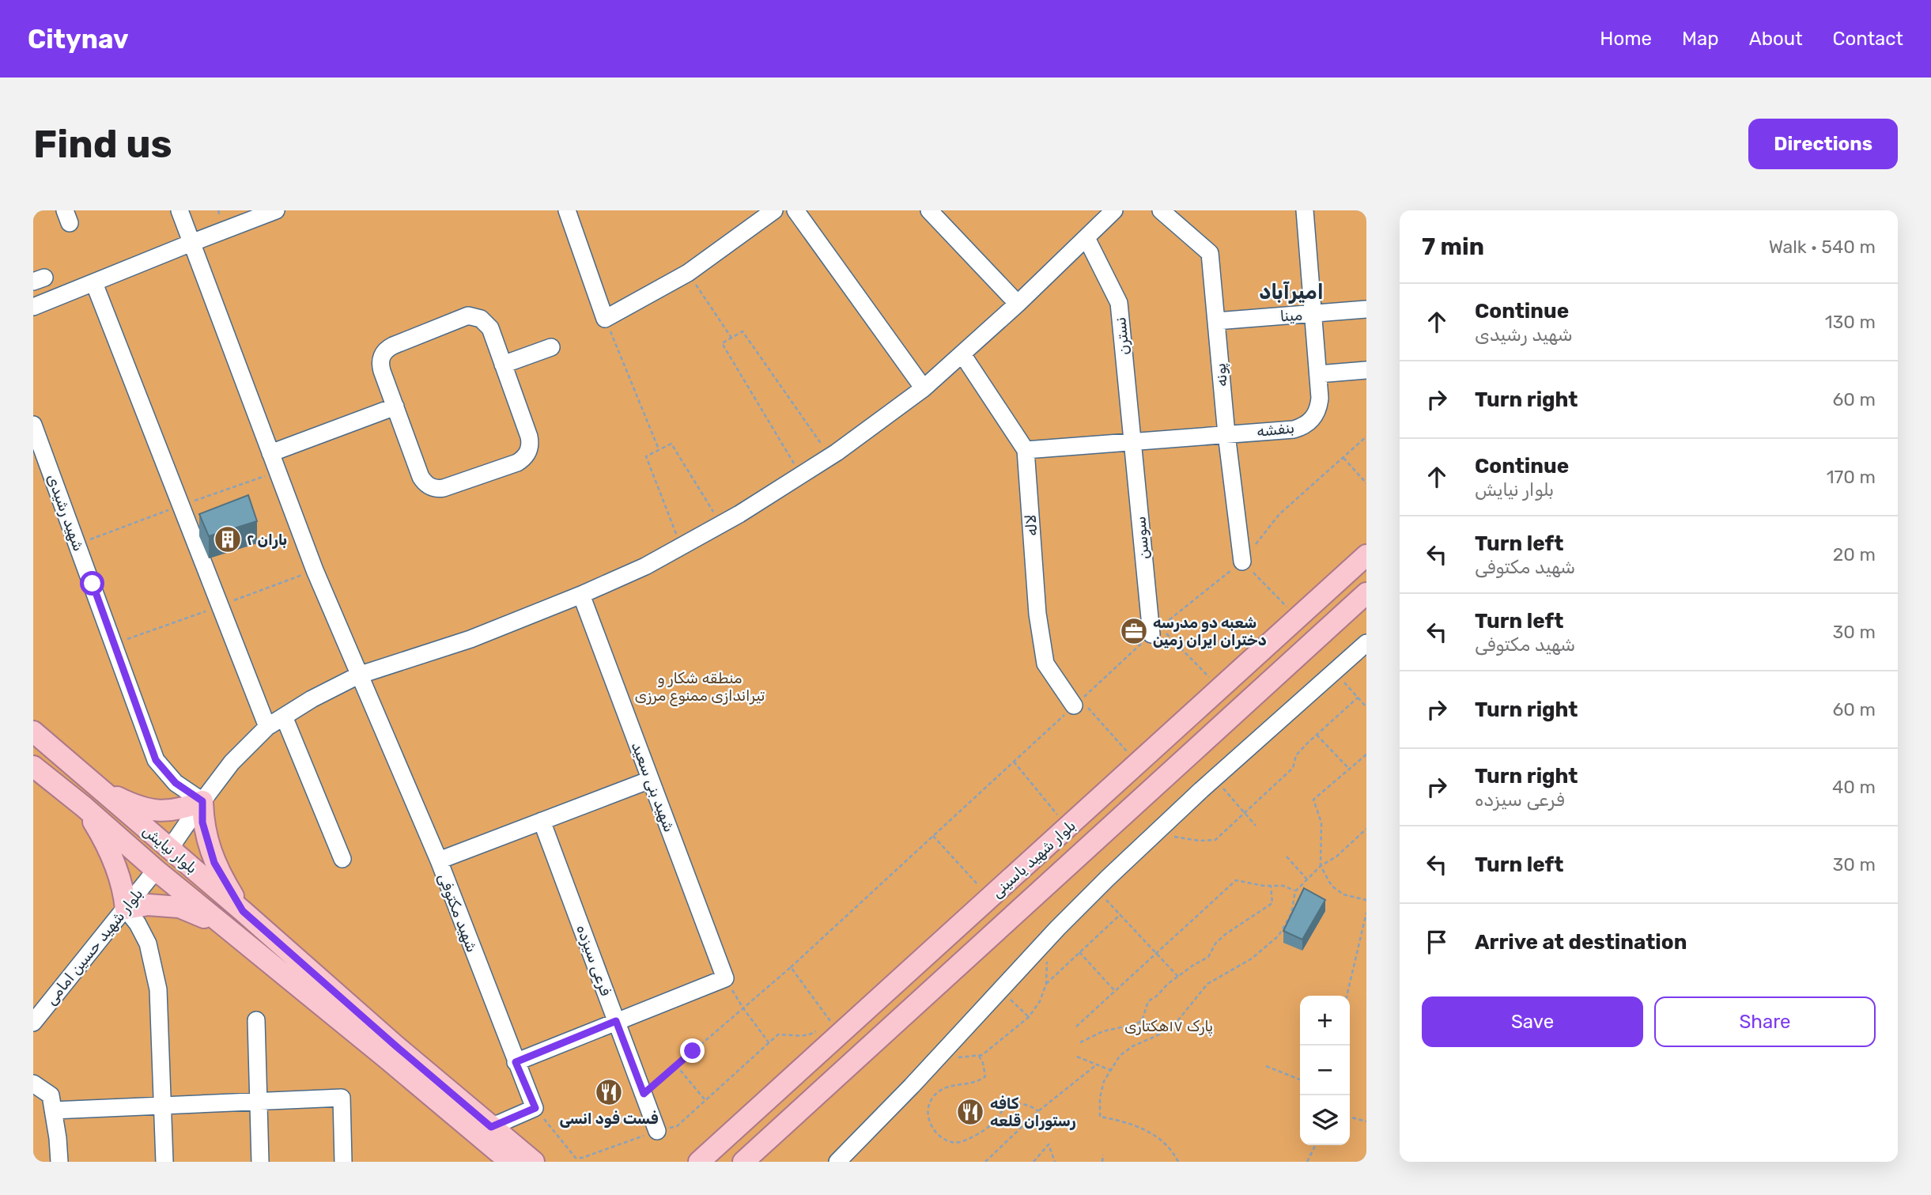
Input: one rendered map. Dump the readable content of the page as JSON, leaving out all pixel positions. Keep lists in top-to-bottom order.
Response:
{
  "streets": {
    "main road": ["بلوار نیایش", "بلوار شهید یاسینی"],
    "street": [
      "مینا",
      "نسترن",
      "پونه",
      "بنفشه",
      "شهید رشیدی",
      "لاله",
      "سوسن",
      "شهید بنی سعید",
      "شهید مکتوفی",
      "بلوار شهید حسین امامی",
      "فرعی سیزده"
    ]
  },
  "crossings": [
    ["مینا", "پونه"],
    ["مینا", "بنفشه"],
    ["نسترن", "بنفشه"],
    ["نسترن", "سوسن"],
    ["پونه", "بنفشه"],
    ["بنفشه", "لاله"],
    ["بنفشه", "سوسن"],
    ["بلوار نیایش", "بلوار شهید حسین امامی"]
  ],
  "districts": ["امیرآباد"],
  "parks": ["منطقه شکار و تیراندازی ممنوع مرزی", "پارک ۱۷هکتاری"],
  "places": {
    "building": ["باران ۲"],
    "office": ["شعبه دو مدرسه دختران ایران زمین"],
    "restaurant": ["فست فود انسی", "کافه رستوران قلعه"]
  },
  "page": {
    "header": "Citynav",
    "nav": [
      "Home",
      "Map",
      "About",
      "Contact"
    ],
    "buttons": [
      "Directions",
      ["Save", "Share"]
    ],
    "title": "Find us",
    "heading": ["7 min", "Walk · 540 m"],
    "list": [
      ["Continue", "شهید رشیدی", "130 m"],
      ["Turn right", "60 m"],
      ["Continue", "بلوار نیایش", "170 m"],
      ["Turn left", "شهید مکتوفی", "20 m"],
      ["Turn left", "شهید مکتوفی", "30 m"],
      ["Turn right", "60 m"],
      ["Turn right", "فرعی سیزده", "40 m"],
      ["Turn left", "30 m"],
      "Arrive at destination"
    ],
    "map_buttons": ["+", "−"]
  }
}
